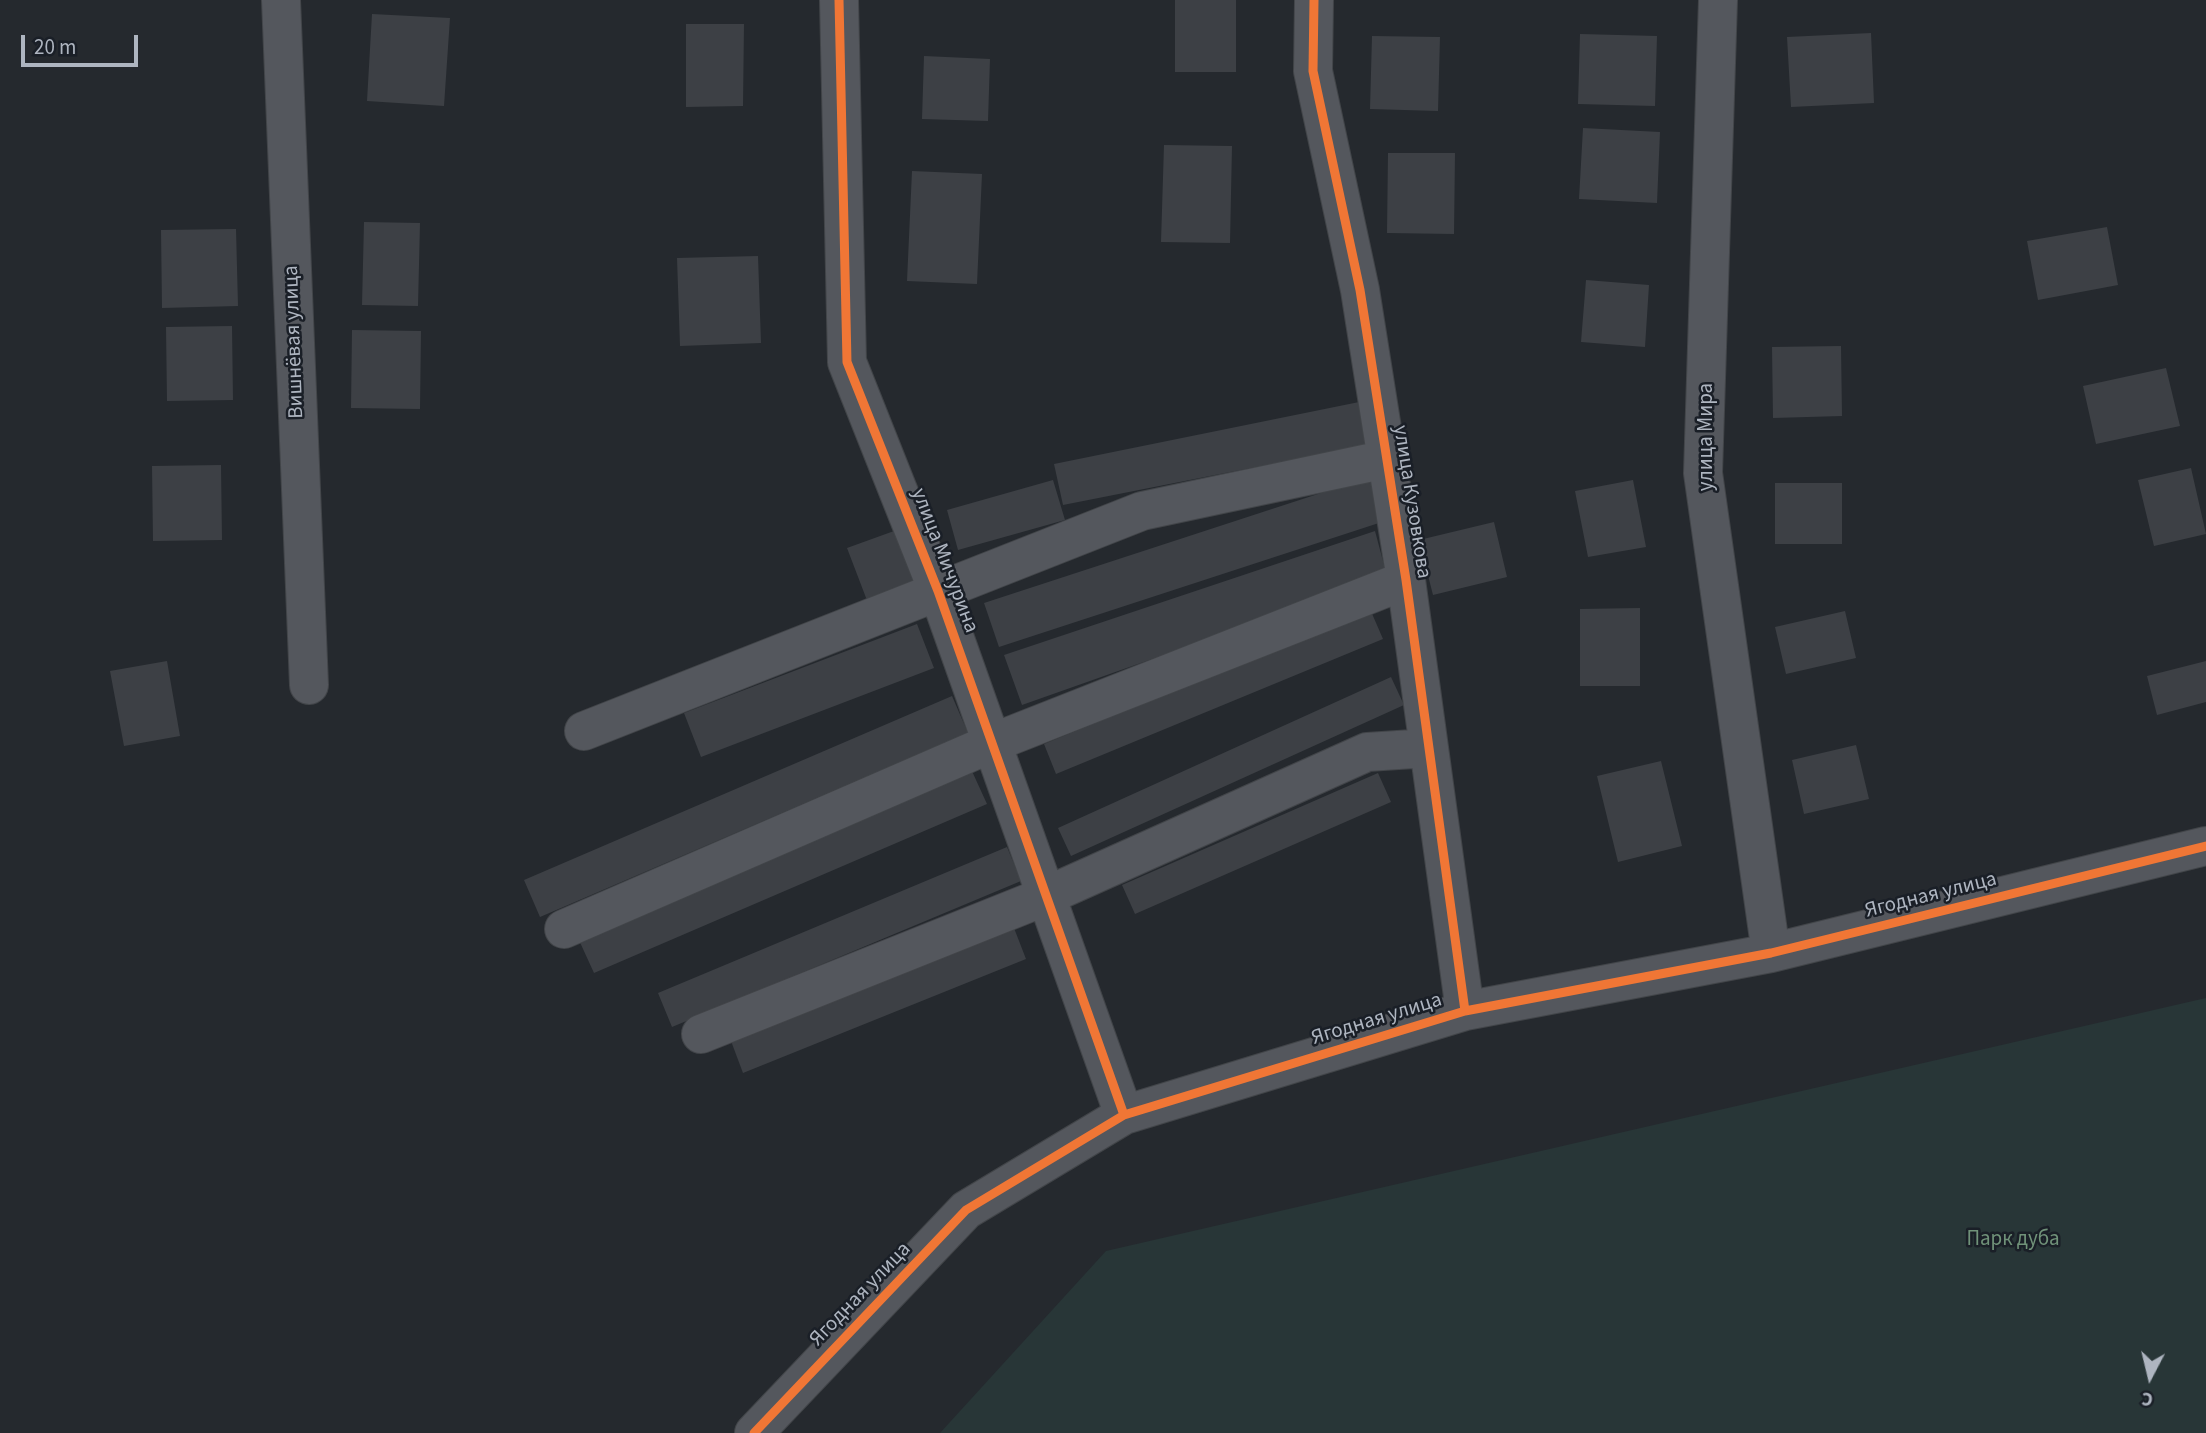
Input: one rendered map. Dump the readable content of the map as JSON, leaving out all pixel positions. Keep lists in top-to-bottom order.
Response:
{
  "streets": {
    "street": [
      "Вишнёвая улица",
      "улица Мира",
      "улица Кузовкова",
      "улица Мичурина",
      "Ягодная улица"
    ]
  },
  "crossings": [
    ["улица Мира", "Ягодная улица"],
    ["улица Кузовкова", "Ягодная улица"],
    ["улица Мичурина", "Ягодная улица"]
  ],
  "parks": ["Парк дуба"],
  "scale_bar": "20 m",
  "north": "bottom"
}
